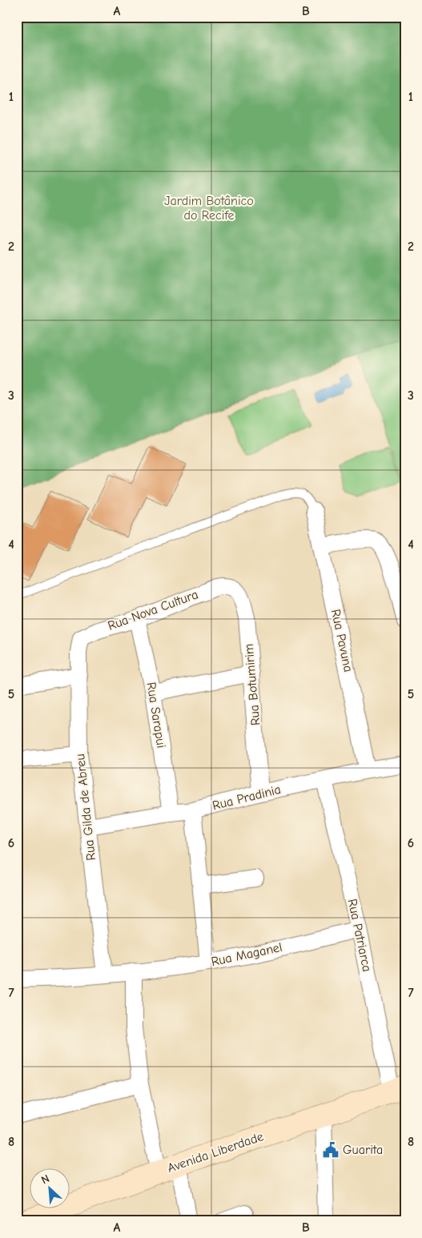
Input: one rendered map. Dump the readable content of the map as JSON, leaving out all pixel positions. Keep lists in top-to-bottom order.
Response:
{
  "streets": {
    "main road": ["Avenida Liberdade"],
    "street": [
      "Rua Nova Cultura",
      "Rua Pavuna",
      "Rua Botumirim",
      "Rua Sarapui",
      "Rua Pradinia",
      "Rua Gilda de Abreu",
      "Rua Patriarca",
      "Rua Maganel"
    ]
  },
  "crossings": [
    ["Rua Nova Cultura", "Rua Botumirim"],
    ["Rua Nova Cultura", "Rua Sarapui"],
    ["Rua Nova Cultura", "Rua Gilda de Abreu"],
    ["Rua Pavuna", "Rua Pradinia"],
    ["Rua Botumirim", "Rua Pradinia"],
    ["Rua Sarapui", "Rua Pradinia"],
    ["Rua Pradinia", "Rua Gilda de Abreu"],
    ["Rua Pradinia", "Rua Patriarca"],
    ["Rua Gilda de Abreu", "Rua Maganel"],
    ["Rua Patriarca", "Rua Maganel"],
    ["Rua Patriarca", "Avenida Liberdade"]
  ],
  "parks": ["Jardim Botânico do Recife"],
  "places": {
    "public building": ["Guarita"]
  },
  "north": "top left",
  "grid": {
    "columns": ["A", "B"],
    "rows": [
      "1",
      "2",
      "3",
      "4",
      "5",
      "6",
      "7",
      "8"
    ]
  }
}
